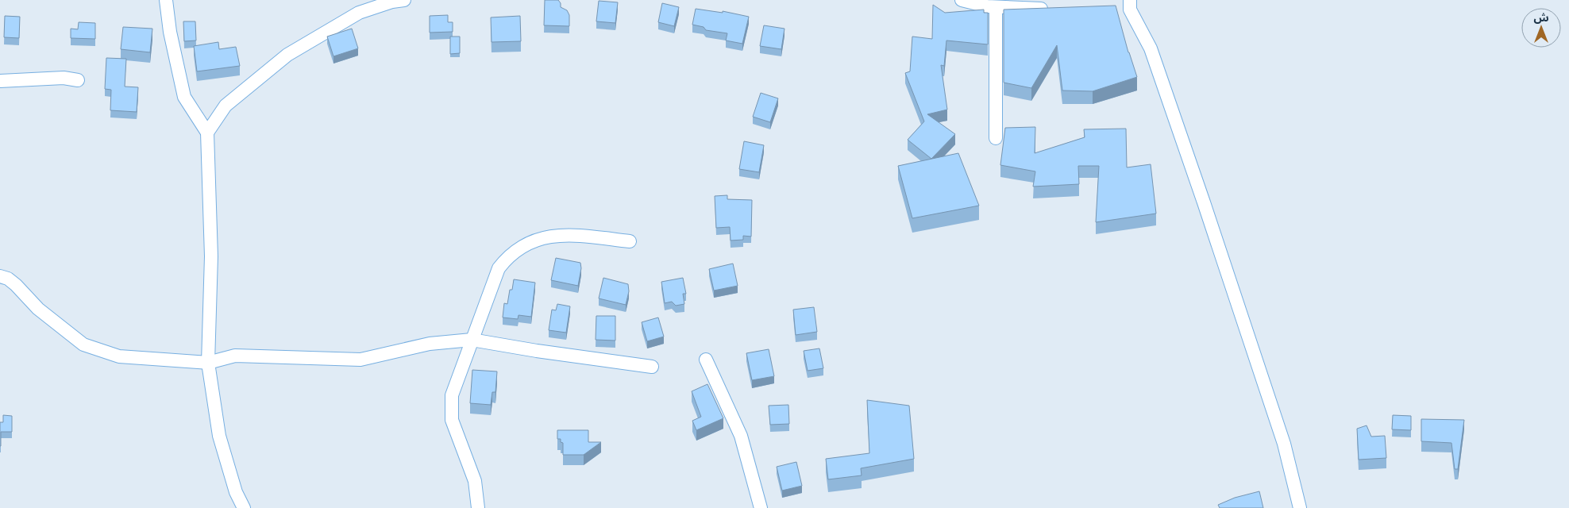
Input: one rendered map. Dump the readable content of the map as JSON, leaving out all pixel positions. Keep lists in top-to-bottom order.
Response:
{
  "north": "top"
}
